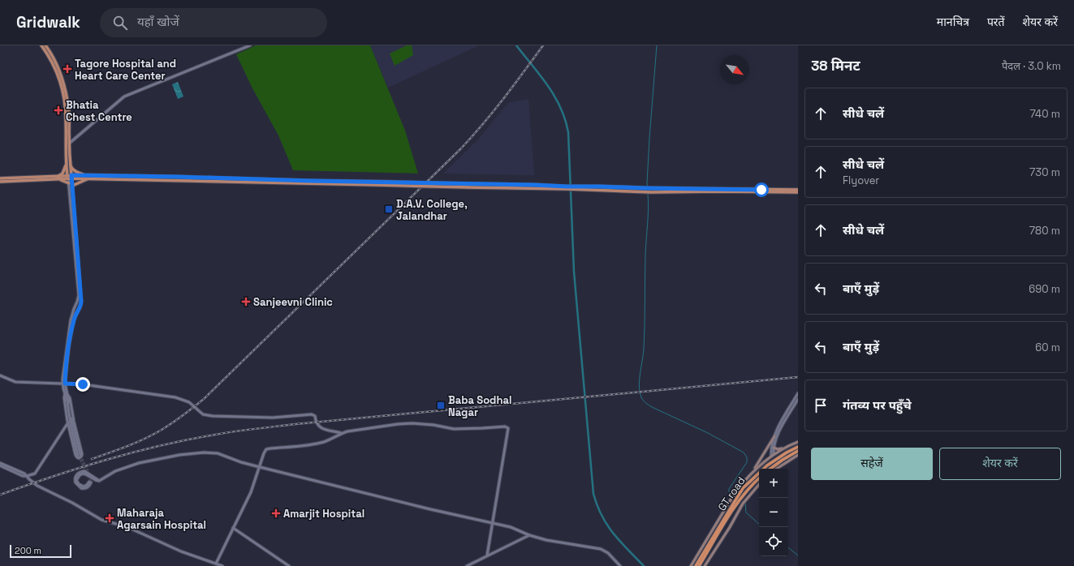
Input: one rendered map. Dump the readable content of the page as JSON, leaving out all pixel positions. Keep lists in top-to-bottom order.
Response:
{
  "streets": {
    "highway": ["GT road"]
  },
  "places": {
    "health": [
      "Tagore Hospital and Heart Care Center",
      "Bhatia Chest Centre",
      "Sanjeevni Clinic",
      "Amarjit Hospital",
      "Maharaja Agarsain Hospital"
    ],
    "transit": ["D.A.V. College, Jalandhar", "Baba Sodhal Nagar"]
  },
  "scale_bar": "200 m",
  "north": "bottom right",
  "page": {
    "header": "Gridwalk",
    "search": "यहाँ खोजें",
    "nav": ["मानचित्र", "परतें", "शेयर करें"],
    "heading": ["38 मिनट", "पैदल · 3.0 km"],
    "list": [
      ["सीधे चलें", "740 m"],
      ["सीधे चलें", "Flyover", "730 m"],
      ["सीधे चलें", "780 m"],
      ["बाएँ मुड़ें", "690 m"],
      ["बाएँ मुड़ें", "60 m"],
      "गंतव्य पर पहुँचे"
    ],
    "buttons": ["सहेजें", "शेयर करें"],
    "map_buttons": ["+", "−"],
    "scale": "200 m"
  }
}
